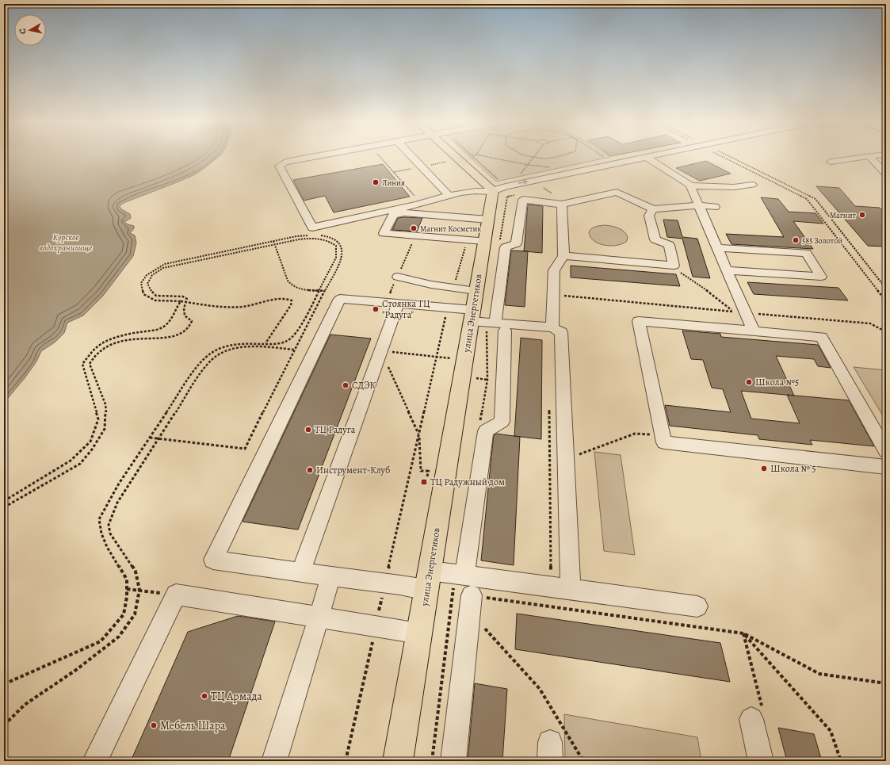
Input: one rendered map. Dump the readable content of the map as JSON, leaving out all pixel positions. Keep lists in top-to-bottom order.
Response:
{
  "streets": {
    "main road": ["улица Энергетиков"]
  },
  "water": ["Курское водохранилище"],
  "places": {
    "other": [
      "Линия",
      "Магнит",
      "Магнит Косметик",
      "585 Золотой",
      "Стоянка ТЦ \"Радуга\"",
      "Школа №5",
      "СДЭК",
      "ТЦ Радуга",
      "Школа № 5",
      "Инструмент-Клуб",
      "ТЦ Армада",
      "Мебель Шара"
    ],
    "transit": ["ТЦ Радужный дом"]
  },
  "north": "left"
}
